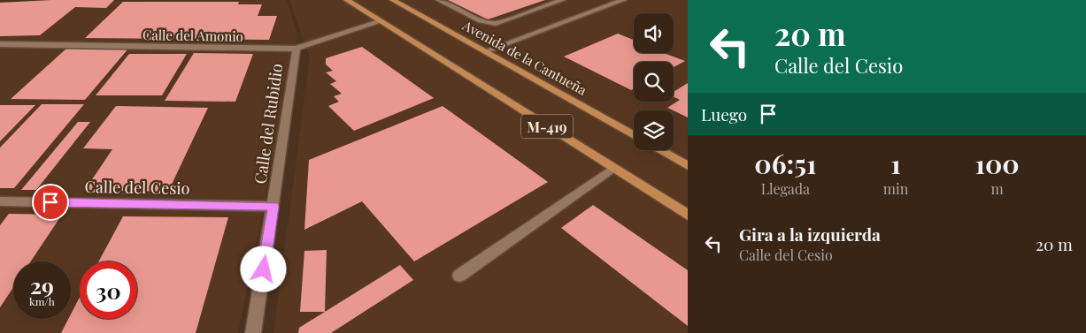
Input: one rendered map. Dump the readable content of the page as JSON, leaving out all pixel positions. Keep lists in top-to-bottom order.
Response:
{
  "streets": {
    "main road": ["Avenida de la Cantueña", "M-419"],
    "street": ["Calle del Amonio", "Calle del Rubidio", "Calle del Cesio"]
  },
  "crossings": [
    ["Calle del Amonio", "Calle del Rubidio"],
    ["Calle del Amonio", "M-419"],
    ["Calle del Rubidio", "Calle del Cesio"]
  ],
  "page": {
    "turn": ["20 m", "Calle del Cesio"],
    "then": "Luego",
    "eta": [
      "06:51",
      "Llegada",
      "1",
      "min",
      "100",
      "m"
    ],
    "list": [
      {
        "name": "Gira a la izquierda",
        "note": "Calle del Cesio",
        "value": "20 m"
      }
    ],
    "speed": "29 km/h",
    "limit": "30"
  }
}
